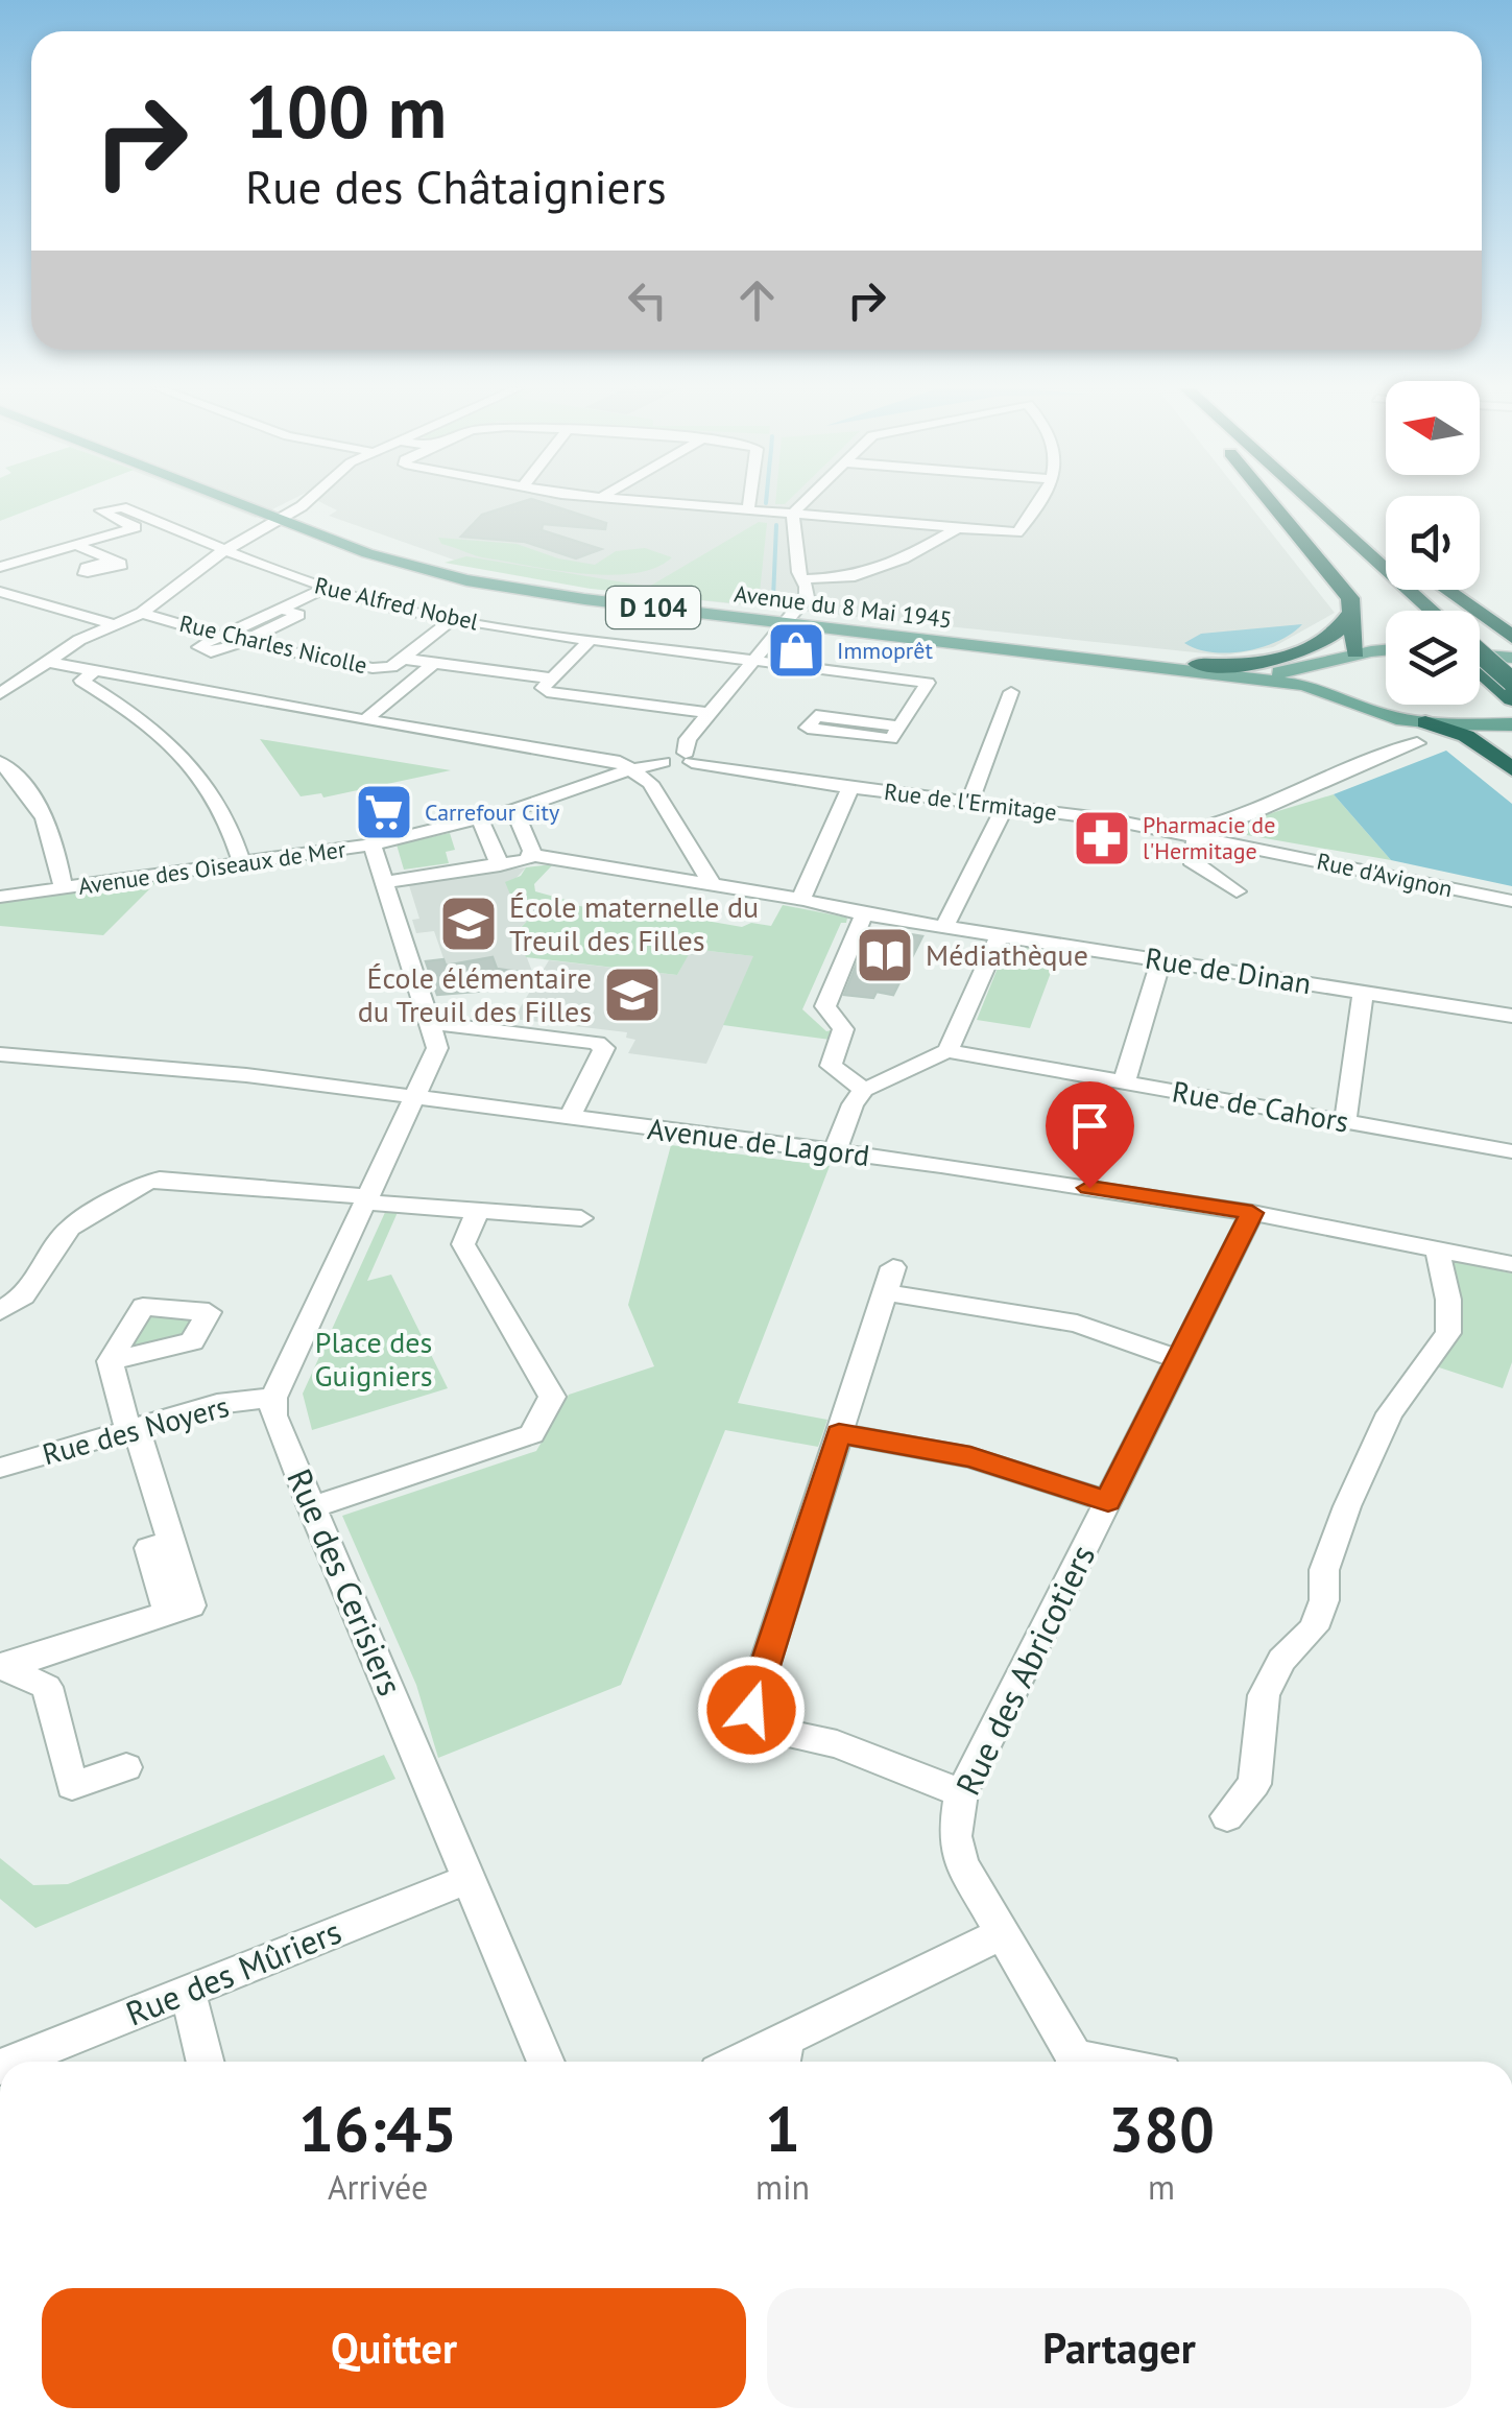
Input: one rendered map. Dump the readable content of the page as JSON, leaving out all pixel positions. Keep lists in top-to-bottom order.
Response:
{
  "streets": {
    "main road": ["Avenue du 8 Mai 1945", "D 104"],
    "street": [
      "Rue Alfred Nobel",
      "Rue Charles Nicolle",
      "Rue de l'Ermitage",
      "Avenue des Oiseaux de Mer",
      "Rue d'Avignon",
      "Rue de Dinan",
      "Rue de Cahors",
      "Avenue de Lagord",
      "Rue des Noyers",
      "Rue des Cerisiers",
      "Rue des Abricotiers",
      "Rue des Mûriers"
    ]
  },
  "crossings": [
    ["Rue de l'Ermitage", "Avenue des Oiseaux de Mer"],
    ["Rue de l'Ermitage", "Rue d'Avignon"],
    ["Avenue de Lagord", "Rue des Abricotiers"],
    ["Rue des Noyers", "Rue des Cerisiers"],
    ["Rue des Cerisiers", "Rue des Mûriers"]
  ],
  "parks": ["Place des Guigniers"],
  "places": {
    "shop": ["Immoprêt"],
    "supermarket": ["Carrefour City"],
    "pharmacy": ["Pharmacie de l'Hermitage"],
    "school or university": ["École maternelle du Treuil des Filles", "École élémentaire du Treuil des Filles"],
    "library": ["Médiathèque"]
  },
  "north": "left",
  "page": {
    "turn": ["100 m", "Rue des Châtaigniers"],
    "eta": [
      "16:45",
      "Arrivée",
      "1",
      "min",
      "380",
      "m"
    ],
    "buttons": ["Quitter", "Partager"]
  }
}
